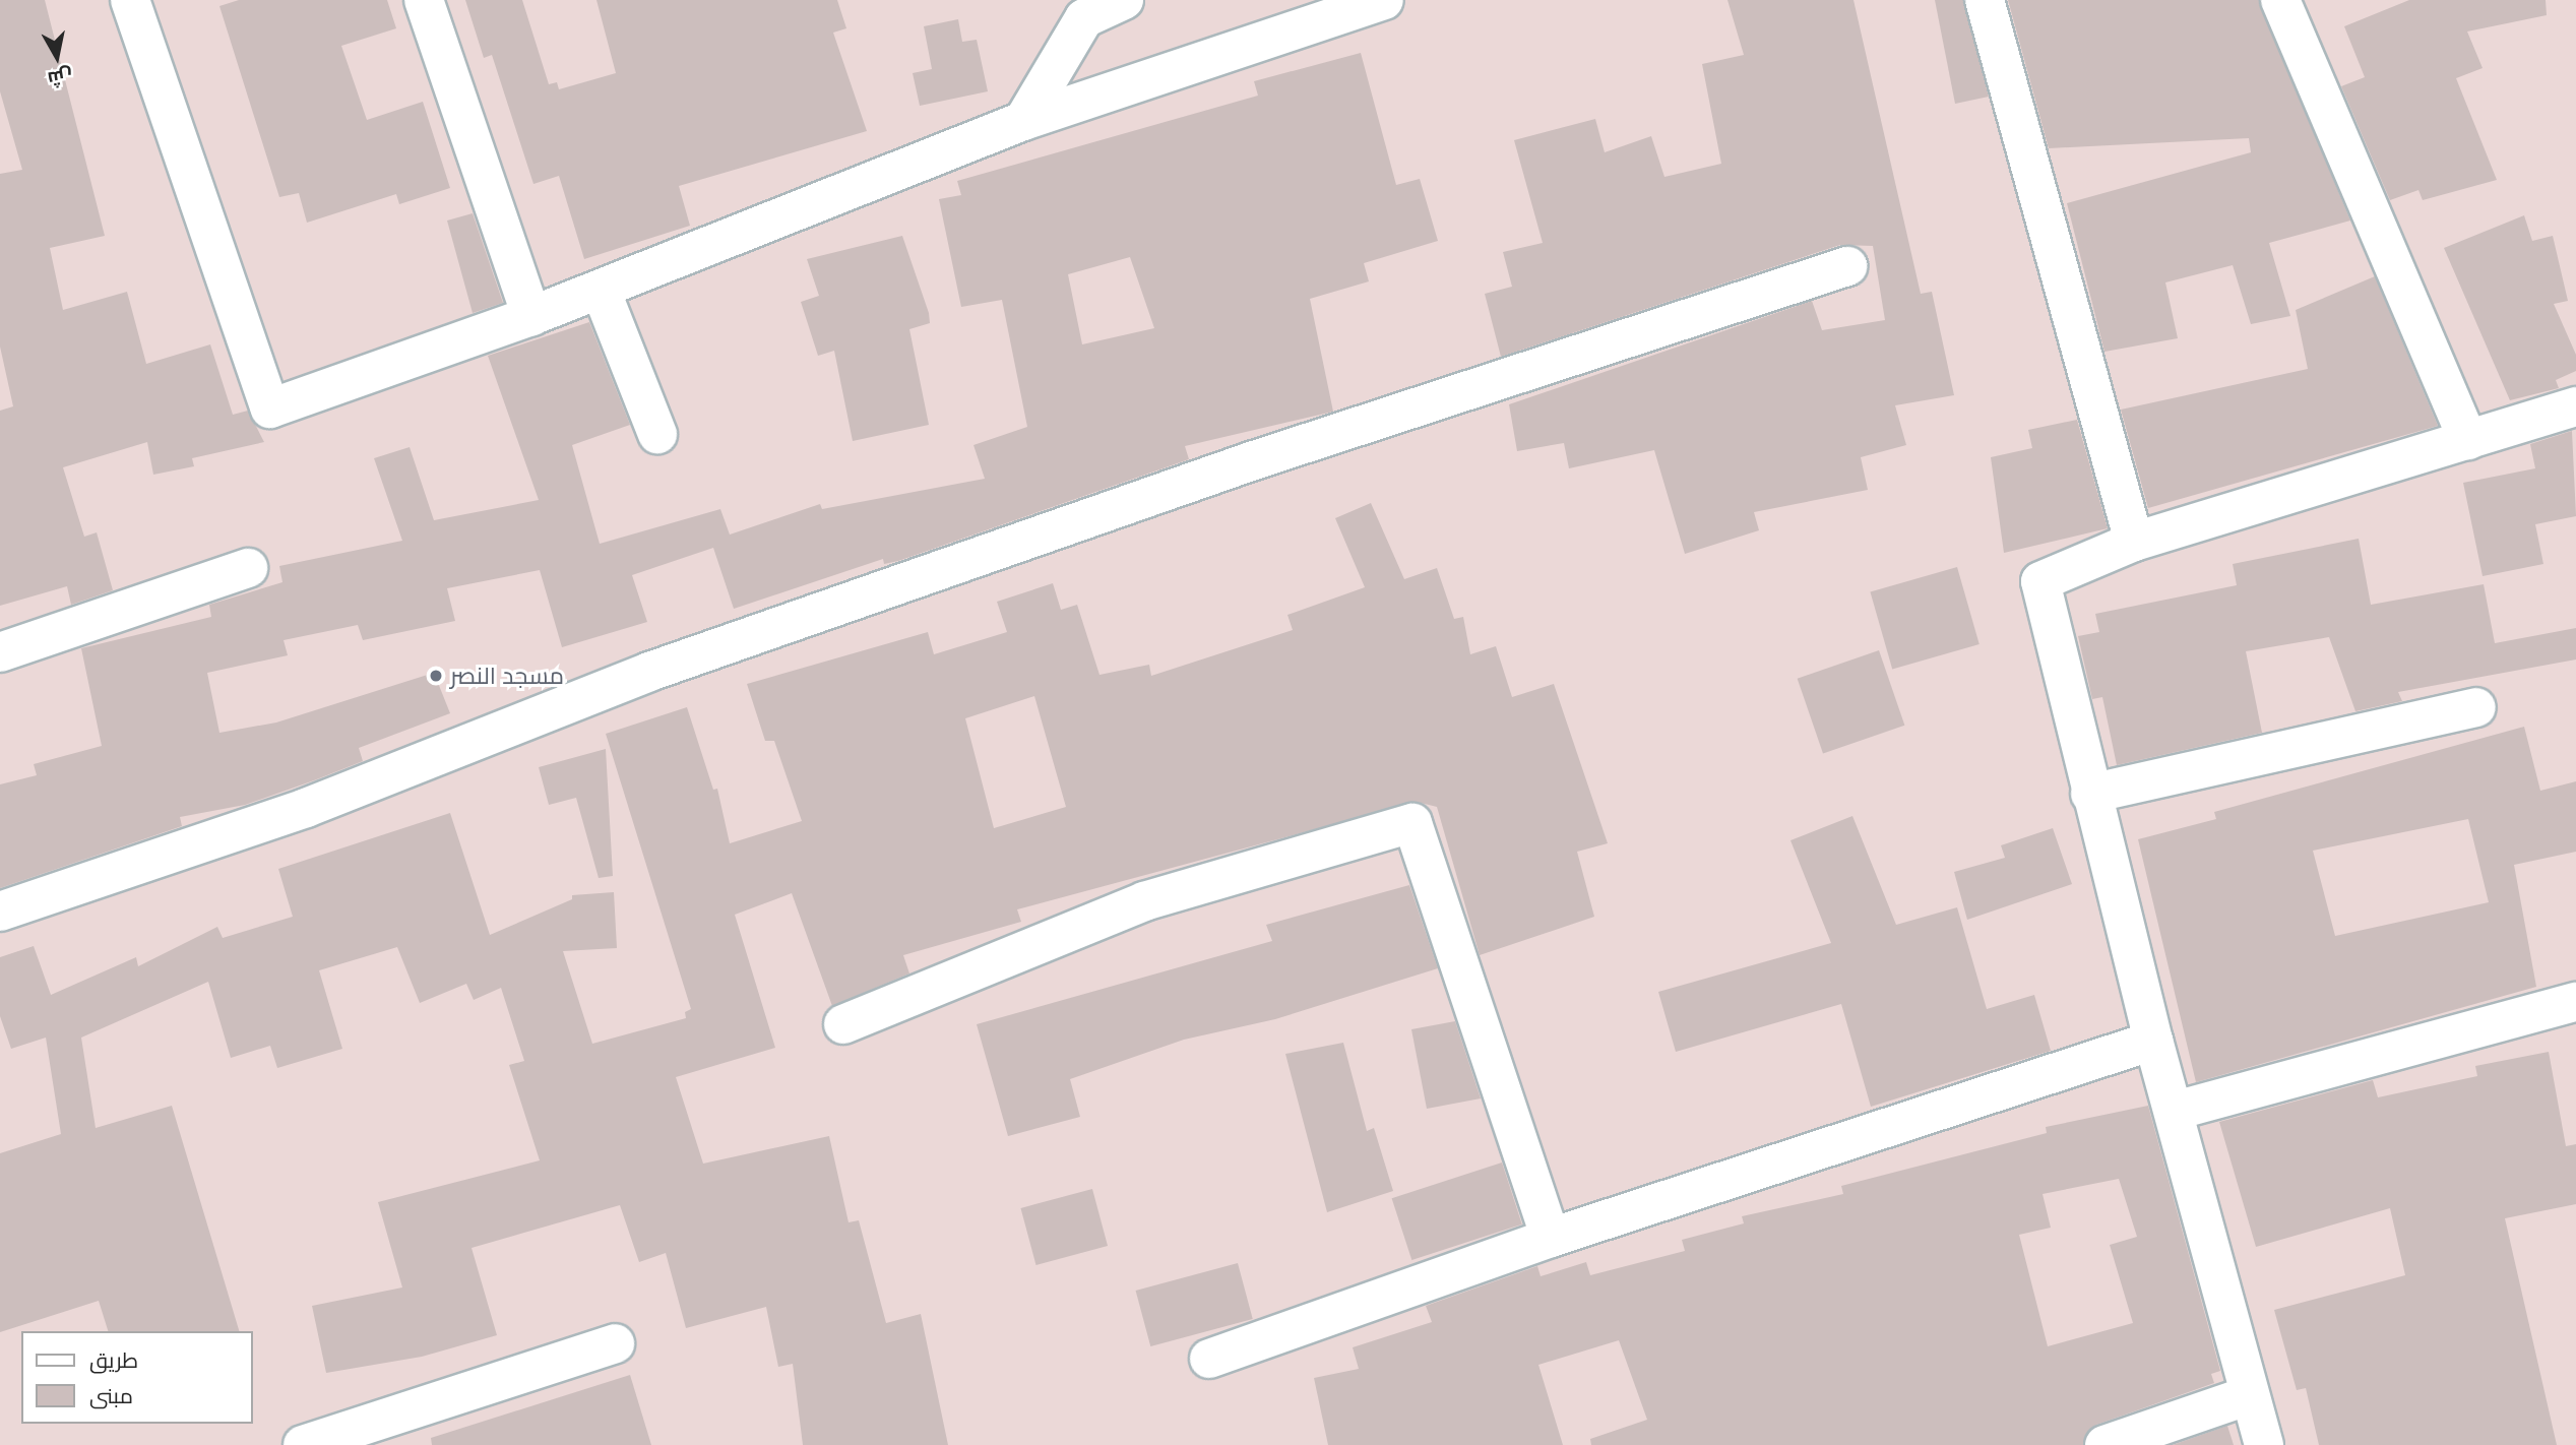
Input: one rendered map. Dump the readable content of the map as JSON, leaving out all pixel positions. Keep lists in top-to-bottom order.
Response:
{
  "places": ["مسجد النصر"],
  "legend": ["طريق", "مبنى"],
  "north": "bottom"
}
